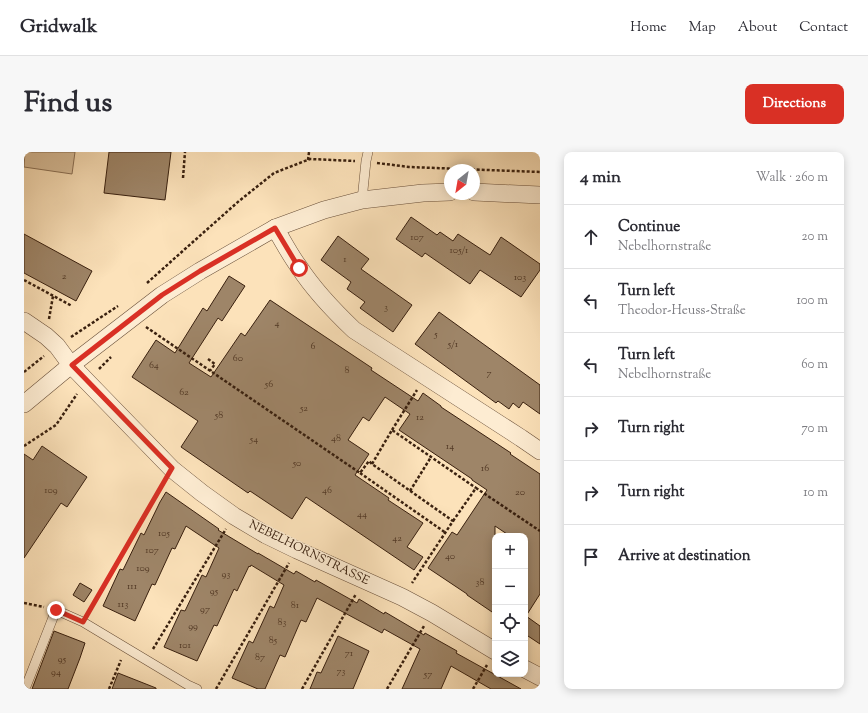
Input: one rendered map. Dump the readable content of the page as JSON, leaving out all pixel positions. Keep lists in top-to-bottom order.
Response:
{
  "streets": {
    "street": ["NEBELHORNSTRASSE"]
  },
  "house_numbers": [
    "107",
    "105/1",
    "1",
    "2",
    "103",
    "3",
    "4",
    "5",
    "5/1",
    "6",
    "60",
    "64",
    "8",
    "7",
    "56",
    "62",
    "52",
    "58",
    "12",
    "48",
    "54",
    "14",
    "50",
    "16",
    "109",
    "46",
    "20",
    "44",
    "105",
    "42",
    "107",
    "40",
    "109",
    "93",
    "38",
    "111",
    "95",
    "113",
    "81",
    "97",
    "83",
    "99",
    "85",
    "101",
    "71",
    "87",
    "95",
    "73",
    "94",
    "57"
  ],
  "north": "bottom left",
  "page": {
    "header": "Gridwalk",
    "nav": [
      "Home",
      "Map",
      "About",
      "Contact"
    ],
    "title": "Find us",
    "buttons": "Directions",
    "heading": ["4 min", "Walk · 260 m"],
    "list": [
      ["Continue", "Nebelhornstraße", "20 m"],
      ["Turn left", "Theodor-Heuss-Straße", "100 m"],
      ["Turn left", "Nebelhornstraße", "60 m"],
      ["Turn right", "70 m"],
      ["Turn right", "10 m"],
      "Arrive at destination"
    ],
    "map_buttons": ["+", "−"]
  }
}
